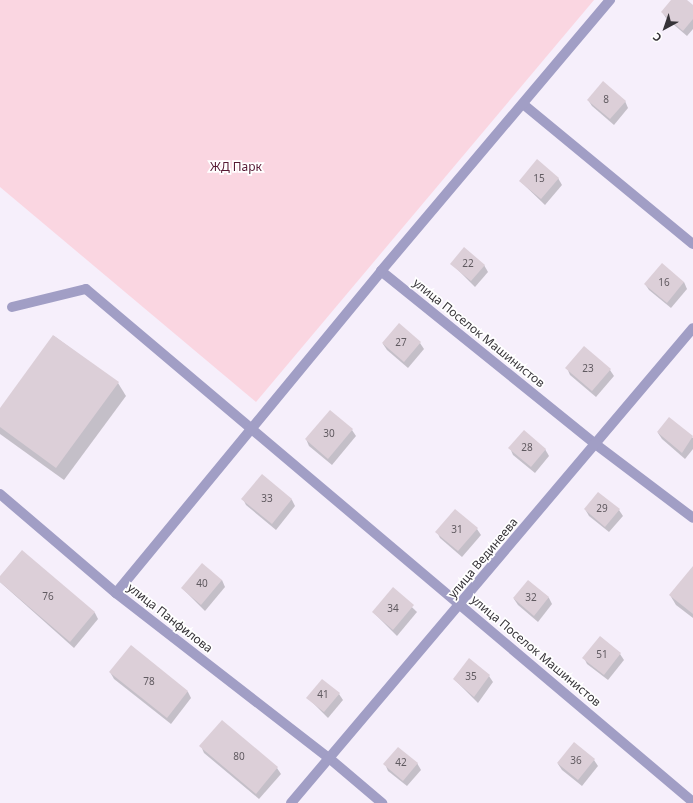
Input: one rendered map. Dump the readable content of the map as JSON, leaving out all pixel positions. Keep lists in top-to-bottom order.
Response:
{
  "streets": {
    "street": ["улица Поселок Машинистов", "улица Вединеева", "улица Панфилова"]
  },
  "crossings": [
    ["улица Поселок Машинистов", "улица Вединеева"],
    ["улица Вединеева", "улица Панфилова"]
  ],
  "parks": ["ЖД Парк"],
  "house_numbers": [
    "8",
    "15",
    "22",
    "16",
    "27",
    "23",
    "30",
    "28",
    "33",
    "29",
    "31",
    "40",
    "76",
    "32",
    "34",
    "51",
    "35",
    "78",
    "41",
    "80",
    "36",
    "42"
  ],
  "north": "bottom left"
}
